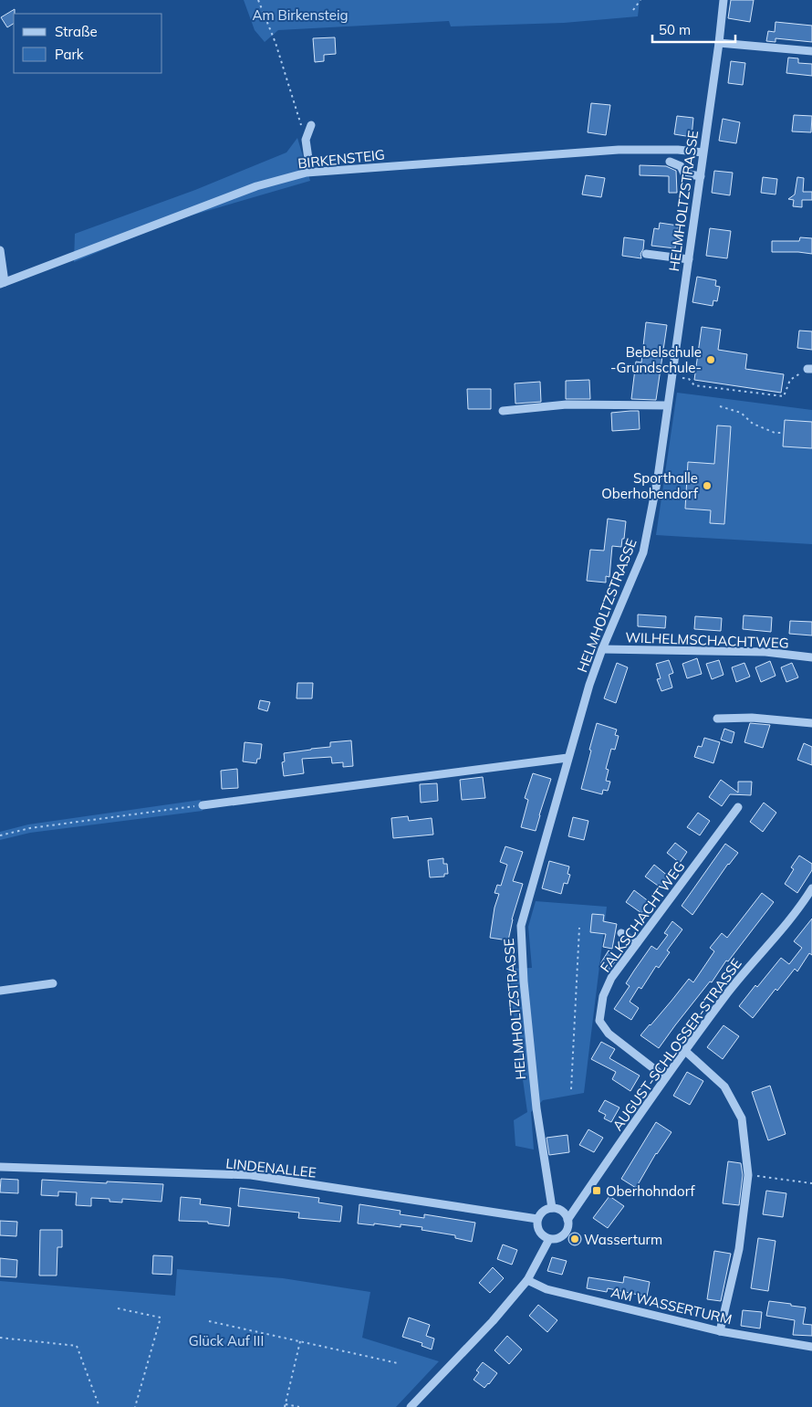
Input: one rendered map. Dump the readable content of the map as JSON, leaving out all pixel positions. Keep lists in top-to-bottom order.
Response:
{
  "streets": {
    "street": [
      "BIRKENSTEIG",
      "HELMHOLTZSTRASSE",
      "WILHELMSCHACHTWEG",
      "FALKSCHACHTWEG",
      "AUGUST-SCHLOSSER-STRASSE",
      "LINDENALLEE",
      "AM WASSERTURM"
    ]
  },
  "crossings": [
    ["BIRKENSTEIG", "HELMHOLTZSTRASSE"],
    ["HELMHOLTZSTRASSE", "WILHELMSCHACHTWEG"],
    ["HELMHOLTZSTRASSE", "AUGUST-SCHLOSSER-STRASSE"],
    ["HELMHOLTZSTRASSE", "LINDENALLEE"],
    ["FALKSCHACHTWEG", "AUGUST-SCHLOSSER-STRASSE"],
    ["AUGUST-SCHLOSSER-STRASSE", "LINDENALLEE"]
  ],
  "parks": ["Am Birkensteig", "Glück Auf III"],
  "places": {
    "other": ["Bebelschule -Grundschule-", "Sporthalle Oberhohendorf", "Wasserturm"],
    "transit": ["Oberhohndorf"]
  },
  "legend": ["Straße", "Park"],
  "scale_bar": "50 m"
}
